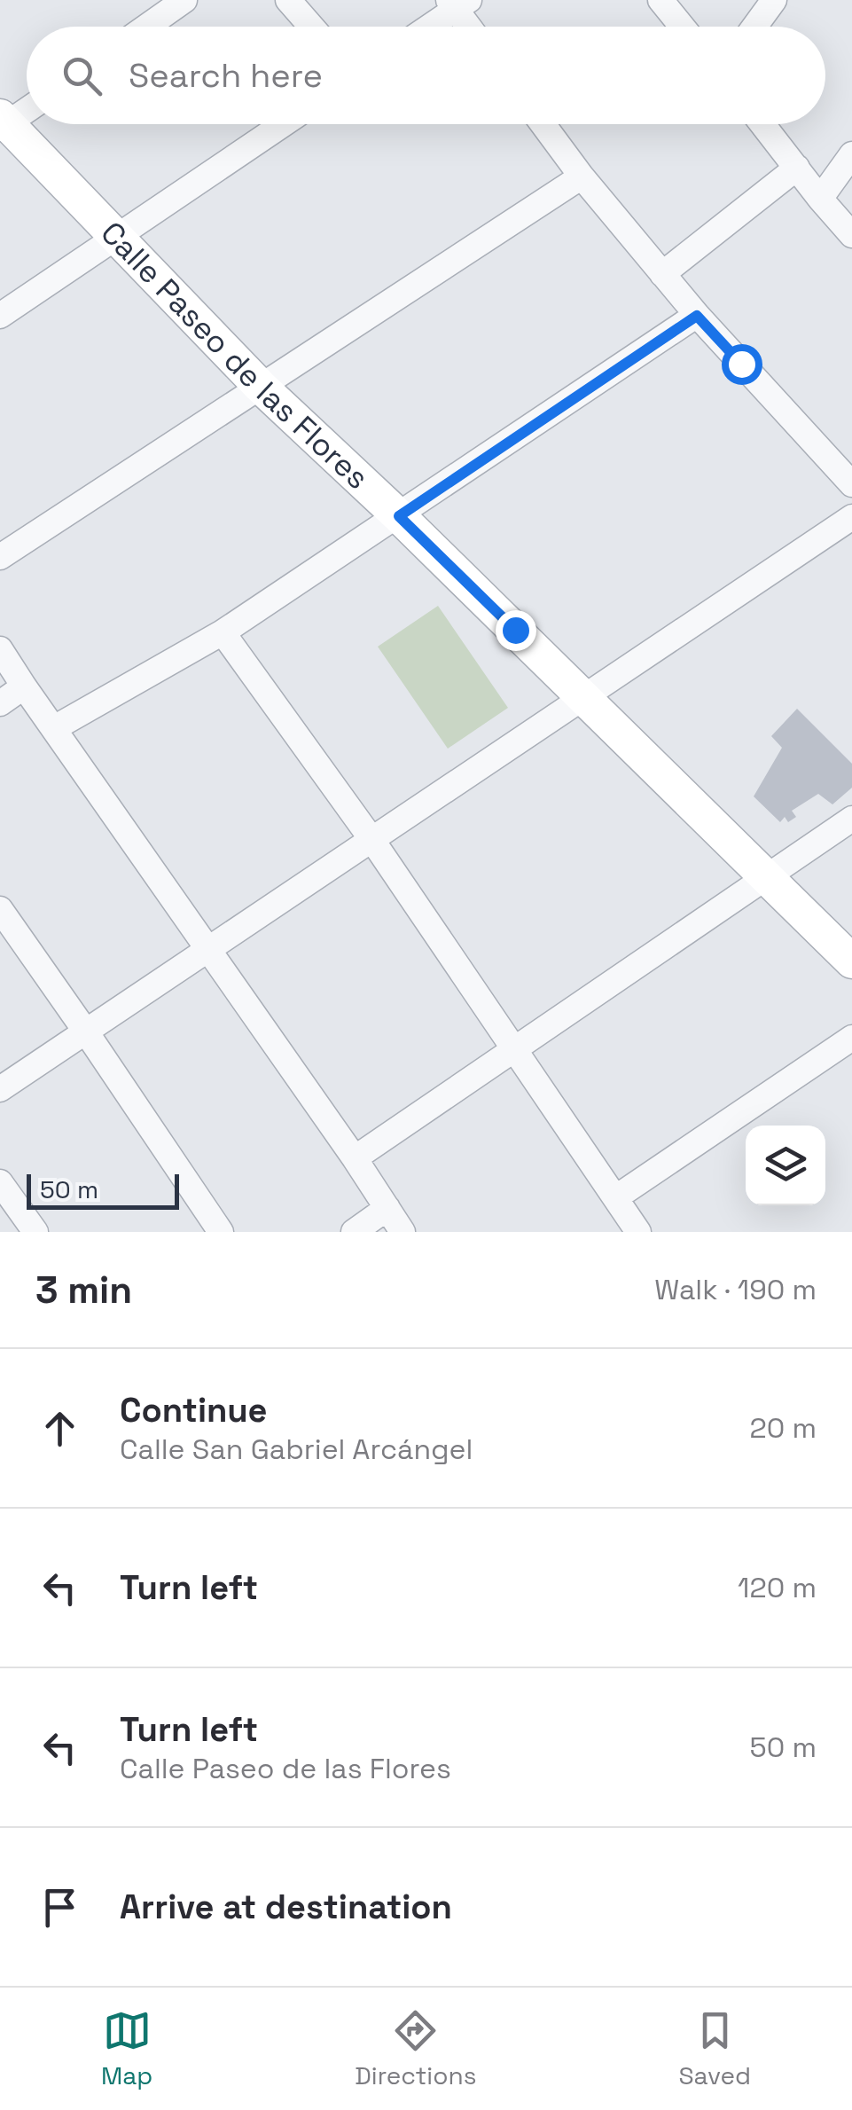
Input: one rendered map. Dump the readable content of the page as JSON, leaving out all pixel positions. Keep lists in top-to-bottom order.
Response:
{
  "streets": {
    "street": ["Calle Paseo de las Flores"]
  },
  "scale_bar": "50 m",
  "page": {
    "search": "Search here",
    "scale": "50 m",
    "heading": ["3 min", "Walk · 190 m"],
    "list": [
      ["Continue", "Calle San Gabriel Arcángel", "20 m"],
      ["Turn left", "120 m"],
      ["Turn left", "Calle Paseo de las Flores", "50 m"],
      "Arrive at destination"
    ],
    "nav": ["Map", "Directions", "Saved"]
  }
}
